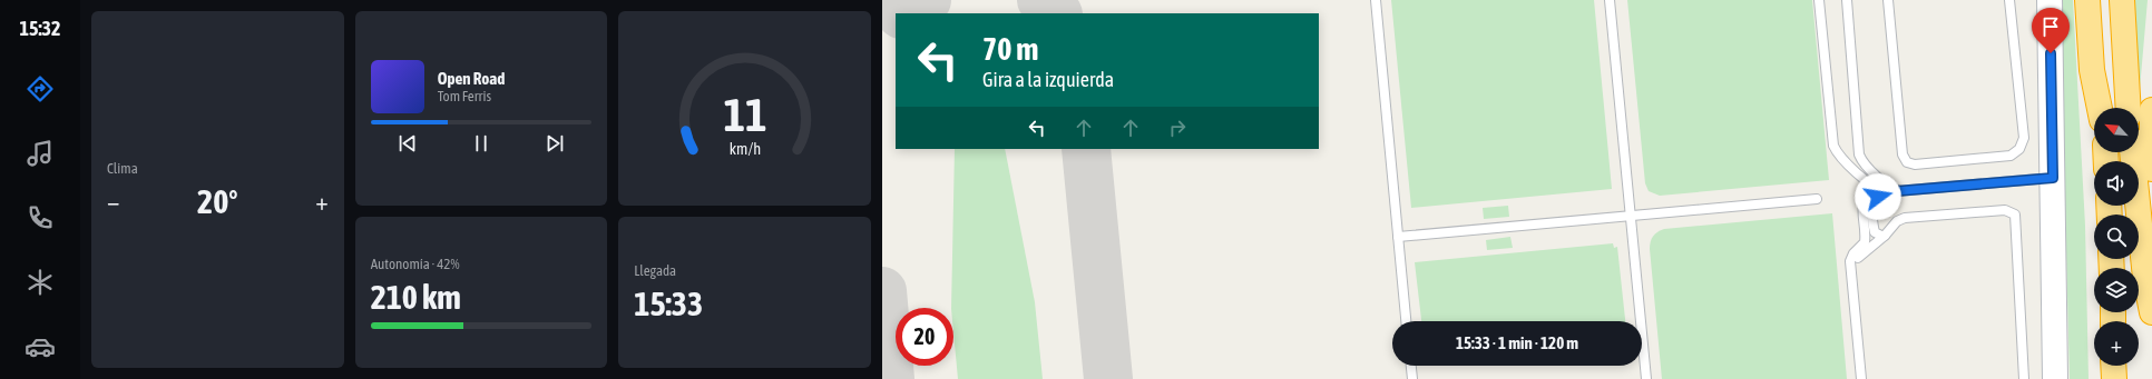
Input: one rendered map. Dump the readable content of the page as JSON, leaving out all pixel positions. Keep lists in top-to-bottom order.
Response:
{
  "north": "top left",
  "page": {
    "tabs": "15:32",
    "tile": [
      "Clima",
      ["Autonomía · 42%", "210 km"],
      ["Llegada", "15:33"]
    ],
    "turn": ["70 m", "Gira a la izquierda"],
    "song": ["Open Road", "Tom Ferris"],
    "map_buttons": "+",
    "heat": ["−", "20°", "+"],
    "limit": "20",
    "trip": "15:33 · 1 min · 120 m",
    "gauge": ["11", "km/h"]
  }
}
